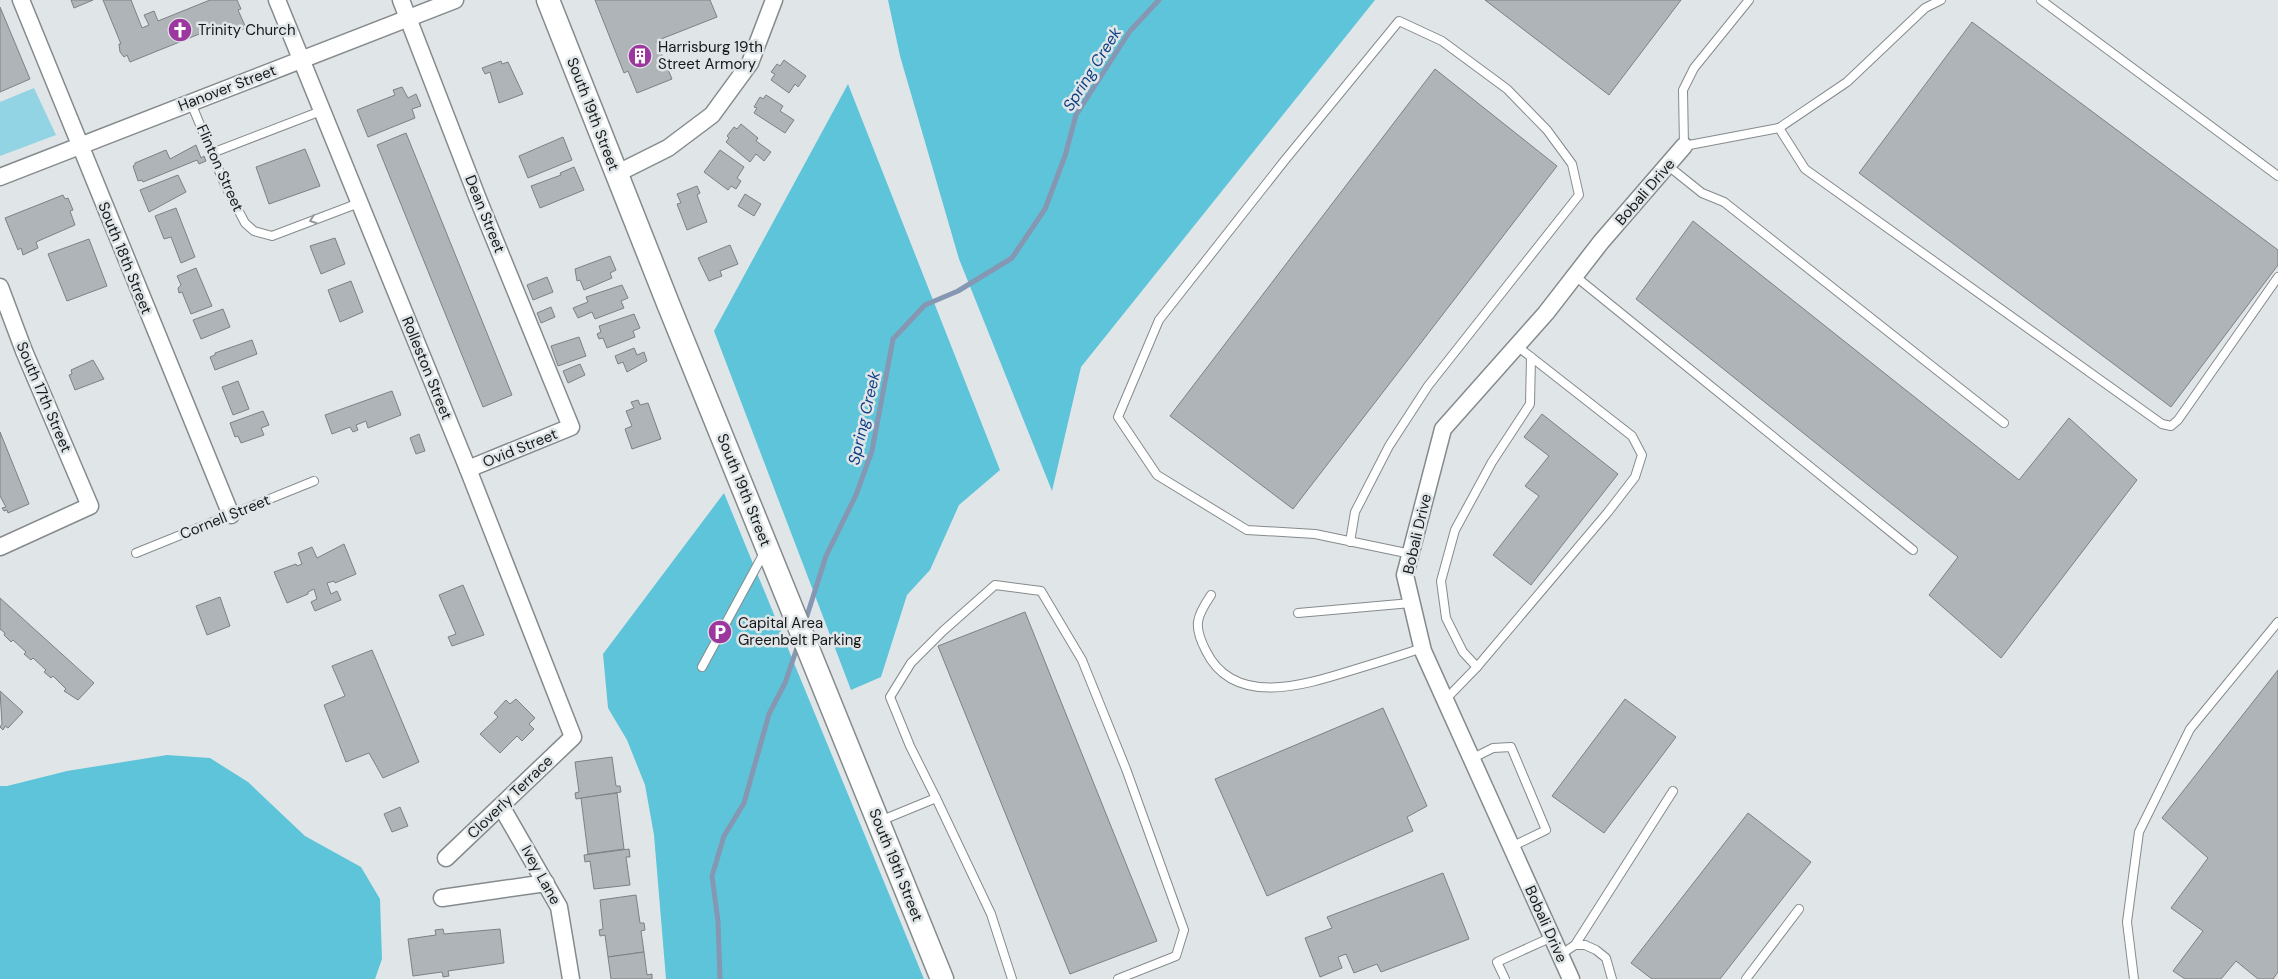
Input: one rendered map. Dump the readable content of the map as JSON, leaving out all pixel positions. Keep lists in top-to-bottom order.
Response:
{
  "streets": {
    "street": [
      "Hanover Street",
      "South 19th Street",
      "Bobali Drive",
      "Dean Street",
      "South 18th Street",
      "Rolleston Street",
      "South 17th Street",
      "Ovid Street",
      "Cloverly Terrace",
      "Ivey Lane"
    ],
    "lane": ["Flinton Street", "Cornell Street"]
  },
  "crossings": [
    ["Hanover Street", "Flinton Street"],
    ["Hanover Street", "Dean Street"],
    ["Hanover Street", "South 18th Street"],
    ["Hanover Street", "Rolleston Street"],
    ["Flinton Street", "Rolleston Street"],
    ["Dean Street", "Ovid Street"],
    ["South 18th Street", "Cornell Street"],
    ["Rolleston Street", "Ovid Street"],
    ["Rolleston Street", "Cloverly Terrace"],
    ["Cloverly Terrace", "Ivey Lane"]
  ],
  "water": ["Spring Creek"],
  "places": {
    "church": ["Trinity Church"],
    "building": ["Harrisburg 19th Street Armory"],
    "parking": ["Capital Area Greenbelt Parking"]
  }
}
